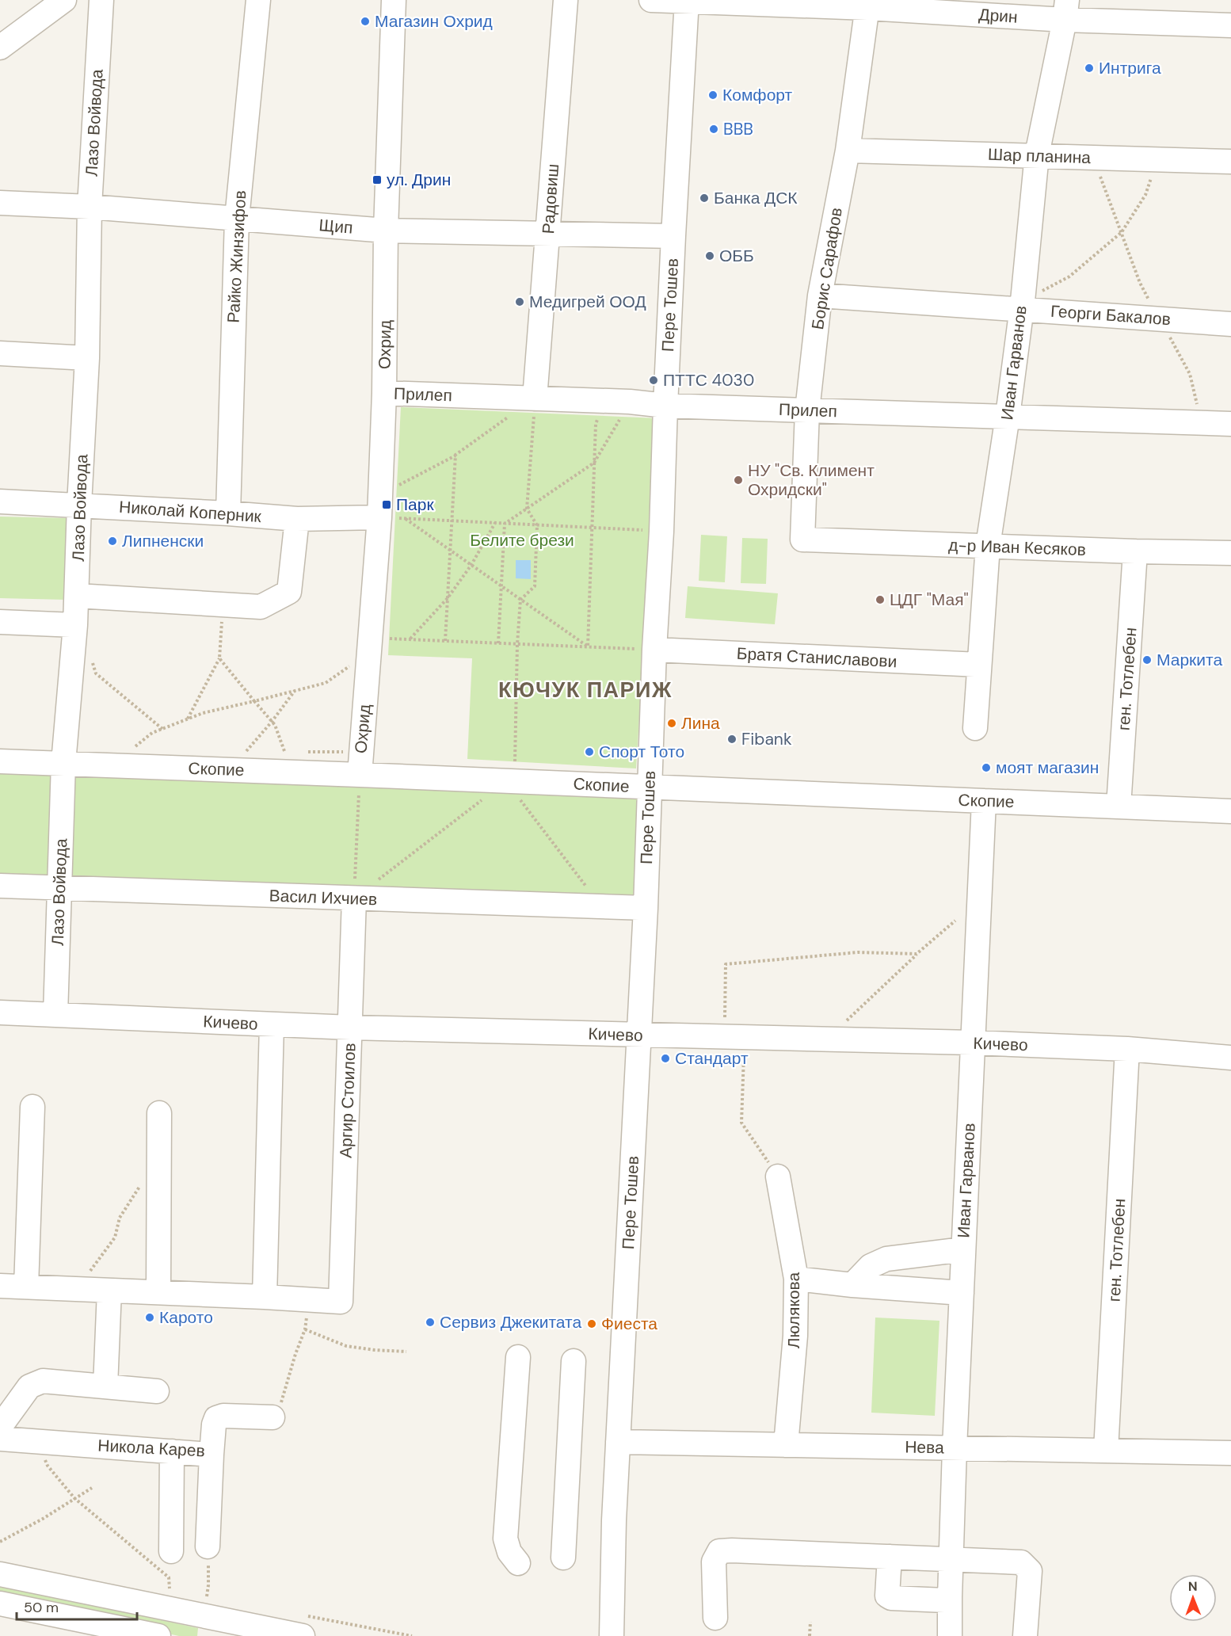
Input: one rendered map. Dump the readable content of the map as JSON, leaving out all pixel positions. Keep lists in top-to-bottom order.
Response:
{
  "streets": {
    "street": [
      "Дрин",
      "Лазо Войвода",
      "Шар планина",
      "Радовиш",
      "Щип",
      "Райко Жинзифов",
      "Борис Сарафов",
      "Пере Тошев",
      "Георги Бакалов",
      "Охрид",
      "Иван Гарванов",
      "Прилеп",
      "Николай Коперник",
      "д-р Иван Кесяков",
      "Братя Станиславови",
      "ген. Тотлебен",
      "Скопие",
      "Васил Ихчиев",
      "Кичево",
      "Аргир Стоилов",
      "Люлякова",
      "Нева",
      "Никола Карев"
    ]
  },
  "crossings": [
    ["Дрин", "Борис Сарафов"],
    ["Дрин", "Пере Тошев"],
    ["Дрин", "Иван Гарванов"],
    ["Лазо Войвода", "Щип"],
    ["Лазо Войвода", "Николай Коперник"],
    ["Лазо Войвода", "Скопие"],
    ["Лазо Войвода", "Васил Ихчиев"],
    ["Лазо Войвода", "Кичево"],
    ["Шар планина", "Борис Сарафов"],
    ["Шар планина", "Иван Гарванов"],
    ["Радовиш", "Щип"],
    ["Радовиш", "Прилеп"],
    ["Щип", "Райко Жинзифов"],
    ["Щип", "Пере Тошев"],
    ["Щип", "Охрид"],
    ["Райко Жинзифов", "Николай Коперник"],
    ["Борис Сарафов", "Георги Бакалов"],
    ["Борис Сарафов", "Прилеп"],
    ["Борис Сарафов", "д-р Иван Кесяков"],
    ["Пере Тошев", "Прилеп"],
    ["Пере Тошев", "Братя Станиславови"],
    ["Пере Тошев", "Скопие"],
    ["Пере Тошев", "Васил Ихчиев"],
    ["Пере Тошев", "Кичево"],
    ["Пере Тошев", "Нева"],
    ["Георги Бакалов", "Иван Гарванов"],
    ["Охрид", "Прилеп"],
    ["Охрид", "Николай Коперник"],
    ["Охрид", "Скопие"],
    ["Иван Гарванов", "Прилеп"],
    ["Иван Гарванов", "д-р Иван Кесяков"],
    ["Иван Гарванов", "Братя Станиславови"],
    ["Иван Гарванов", "Скопие"],
    ["Иван Гарванов", "Кичево"],
    ["Иван Гарванов", "Нева"],
    ["д-р Иван Кесяков", "ген. Тотлебен"],
    ["ген. Тотлебен", "Скопие"],
    ["ген. Тотлебен", "Кичево"],
    ["ген. Тотлебен", "Нева"],
    ["Васил Ихчиев", "Аргир Стоилов"],
    ["Кичево", "Аргир Стоилов"],
    ["Люлякова", "Нева"]
  ],
  "districts": ["КЮЧУК ПАРИЖ"],
  "parks": ["Белите брези"],
  "places": {
    "other": [
      "Магазин Охрид",
      "Интрига",
      "Комфорт",
      "BBB",
      "Банка ДСК",
      "ОББ",
      "Медигрей ООД",
      "ПТТС 4030",
      "НУ \"Св. Климент Охридски\"",
      "Липненски",
      "ЦДГ \"Мая\"",
      "Маркита",
      "Лина",
      "Fibank",
      "Спорт Тото",
      "моят магазин",
      "Стандарт",
      "Карото",
      "Сервиз Джекитата",
      "Фиеста"
    ],
    "transit": ["ул. Дрин", "Парк"]
  },
  "scale_bar": "50 m",
  "north": "top"
}
